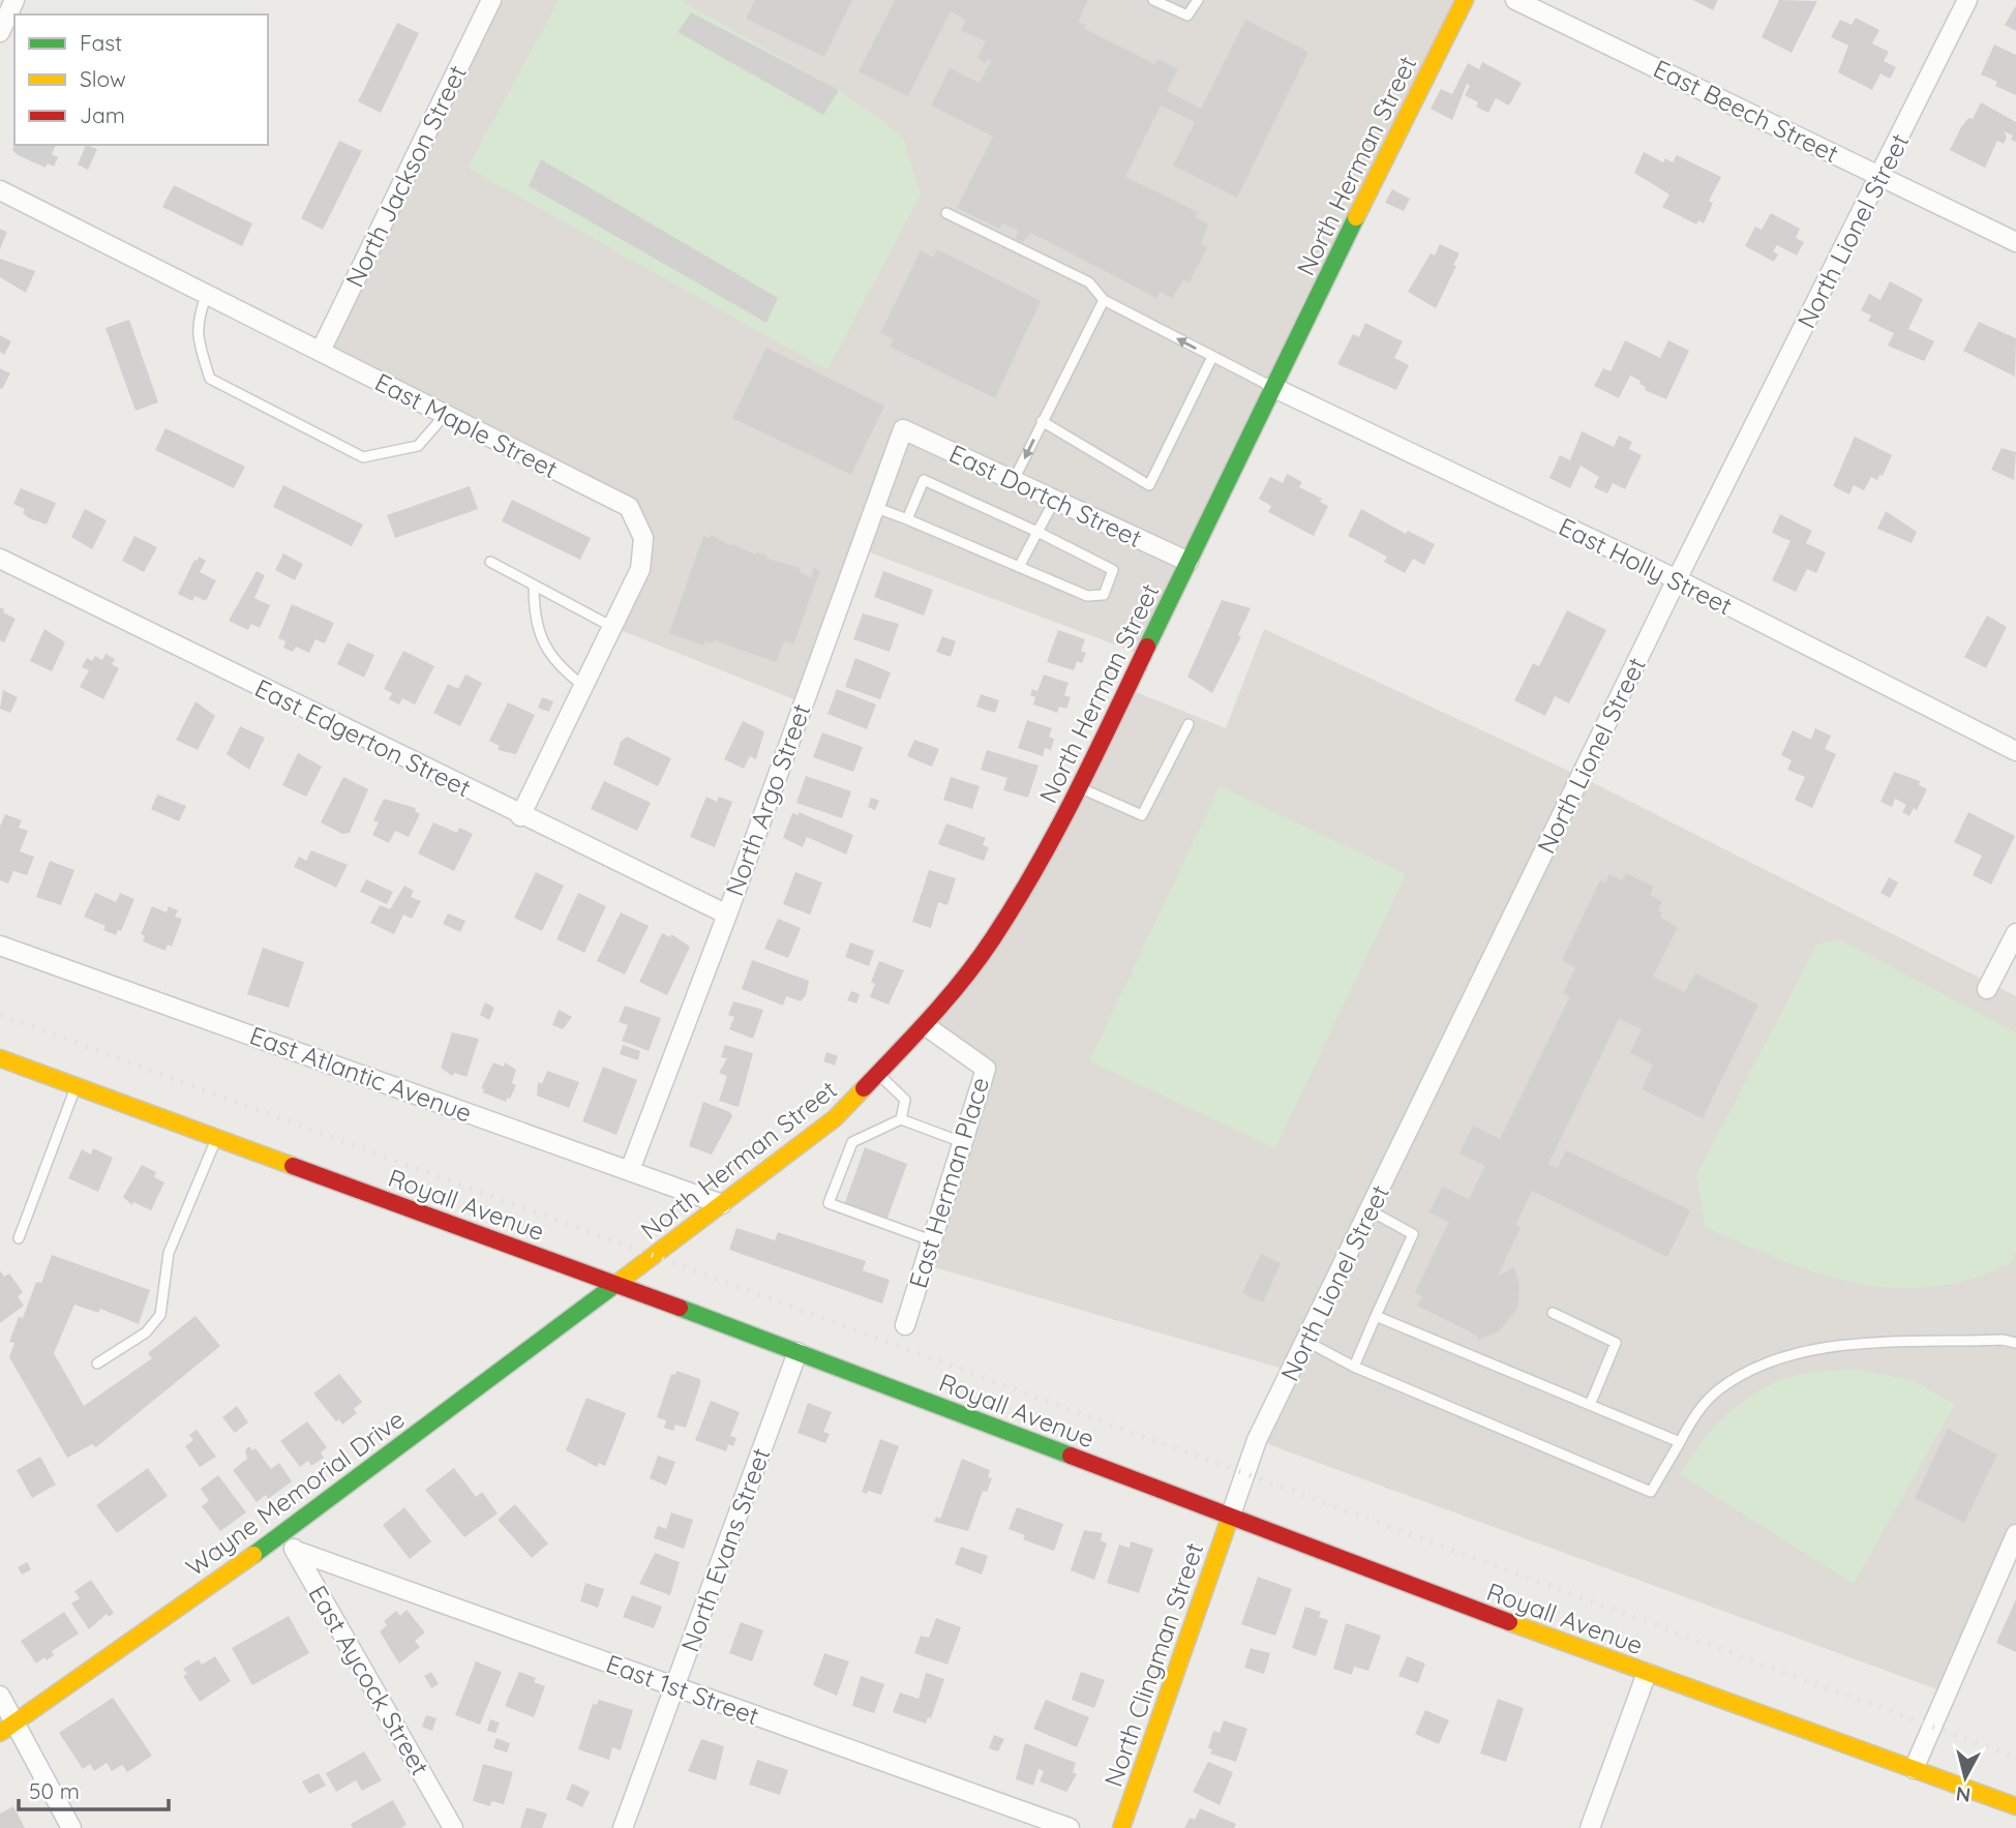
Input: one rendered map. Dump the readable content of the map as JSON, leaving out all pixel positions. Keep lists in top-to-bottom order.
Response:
{
  "streets": {
    "street": [
      "East Beech Street",
      "North Herman Street",
      "North Jackson Street",
      "North Lionel Street",
      "East Maple Street",
      "East Dortch Street",
      "East Holly Street",
      "East Edgerton Street",
      "North Argo Street",
      "East Atlantic Avenue",
      "East Herman Place",
      "Royall Avenue",
      "Wayne Memorial Drive",
      "North Evans Street",
      "North Clingman Street",
      "East Aycock Street",
      "East 1st Street"
    ]
  },
  "crossings": [
    ["East Beech Street", "North Lionel Street"],
    ["North Herman Street", "East Dortch Street"],
    ["North Herman Street", "East Holly Street"],
    ["North Herman Street", "East Atlantic Avenue"],
    ["North Herman Street", "East Herman Place"],
    ["North Herman Street", "Royall Avenue"],
    ["North Herman Street", "Wayne Memorial Drive"],
    ["North Jackson Street", "East Maple Street"],
    ["North Lionel Street", "East Holly Street"],
    ["North Lionel Street", "Royall Avenue"],
    ["North Lionel Street", "North Clingman Street"],
    ["East Maple Street", "East Edgerton Street"],
    ["East Dortch Street", "North Argo Street"],
    ["East Edgerton Street", "North Argo Street"],
    ["North Argo Street", "East Atlantic Avenue"],
    ["Royall Avenue", "Wayne Memorial Drive"],
    ["Royall Avenue", "North Evans Street"],
    ["Royall Avenue", "North Clingman Street"],
    ["Wayne Memorial Drive", "East Aycock Street"],
    ["North Evans Street", "East 1st Street"],
    ["East Aycock Street", "East 1st Street"]
  ],
  "legend": ["Fast", "Slow", "Jam"],
  "scale_bar": "50 m",
  "north": "bottom"
}
